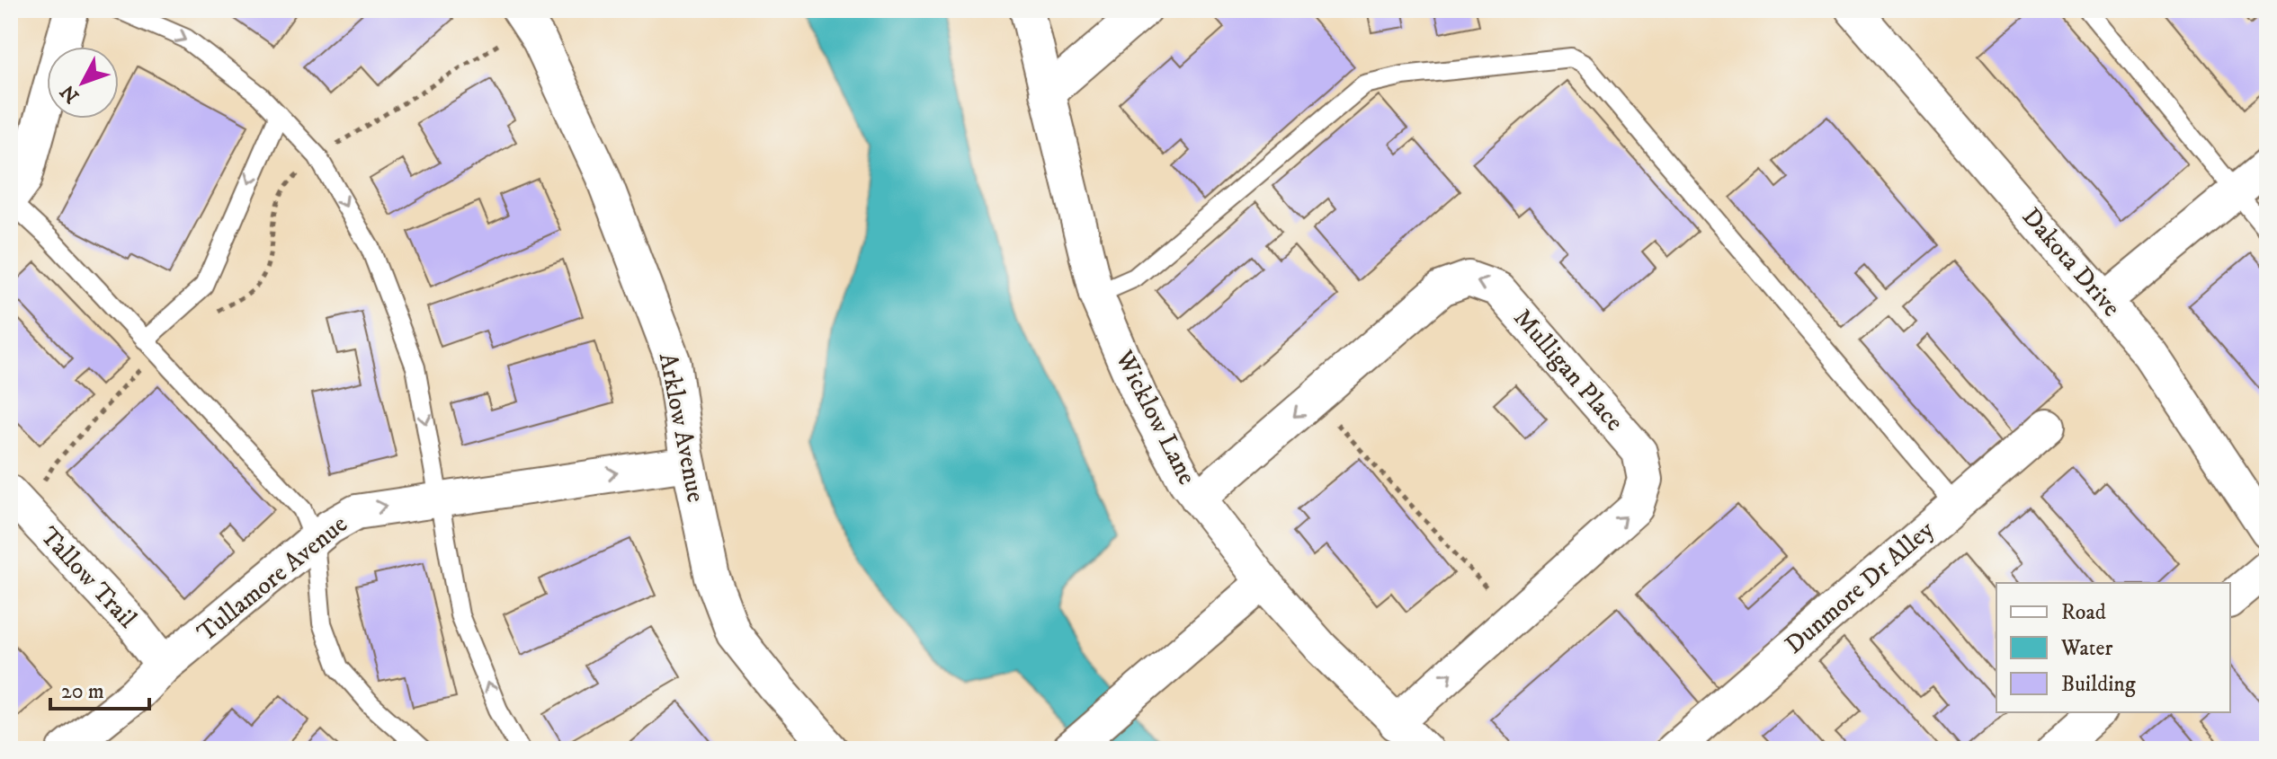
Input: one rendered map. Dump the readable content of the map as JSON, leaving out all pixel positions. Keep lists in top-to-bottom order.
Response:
{
  "streets": {
    "street": [
      "Dakota Drive",
      "Mulligan Place",
      "Wicklow Lane",
      "Arklow Avenue",
      "Tallow Trail",
      "Tullamore Avenue",
      "Dunmore Dr Alley"
    ]
  },
  "crossings": [
    ["Mulligan Place", "Wicklow Lane"],
    ["Arklow Avenue", "Tullamore Avenue"],
    ["Tallow Trail", "Tullamore Avenue"]
  ],
  "one_way": ["Tullamore Avenue"],
  "legend": ["Road", "Water", "Building"],
  "scale_bar": "20 m",
  "north": "bottom left"
}
